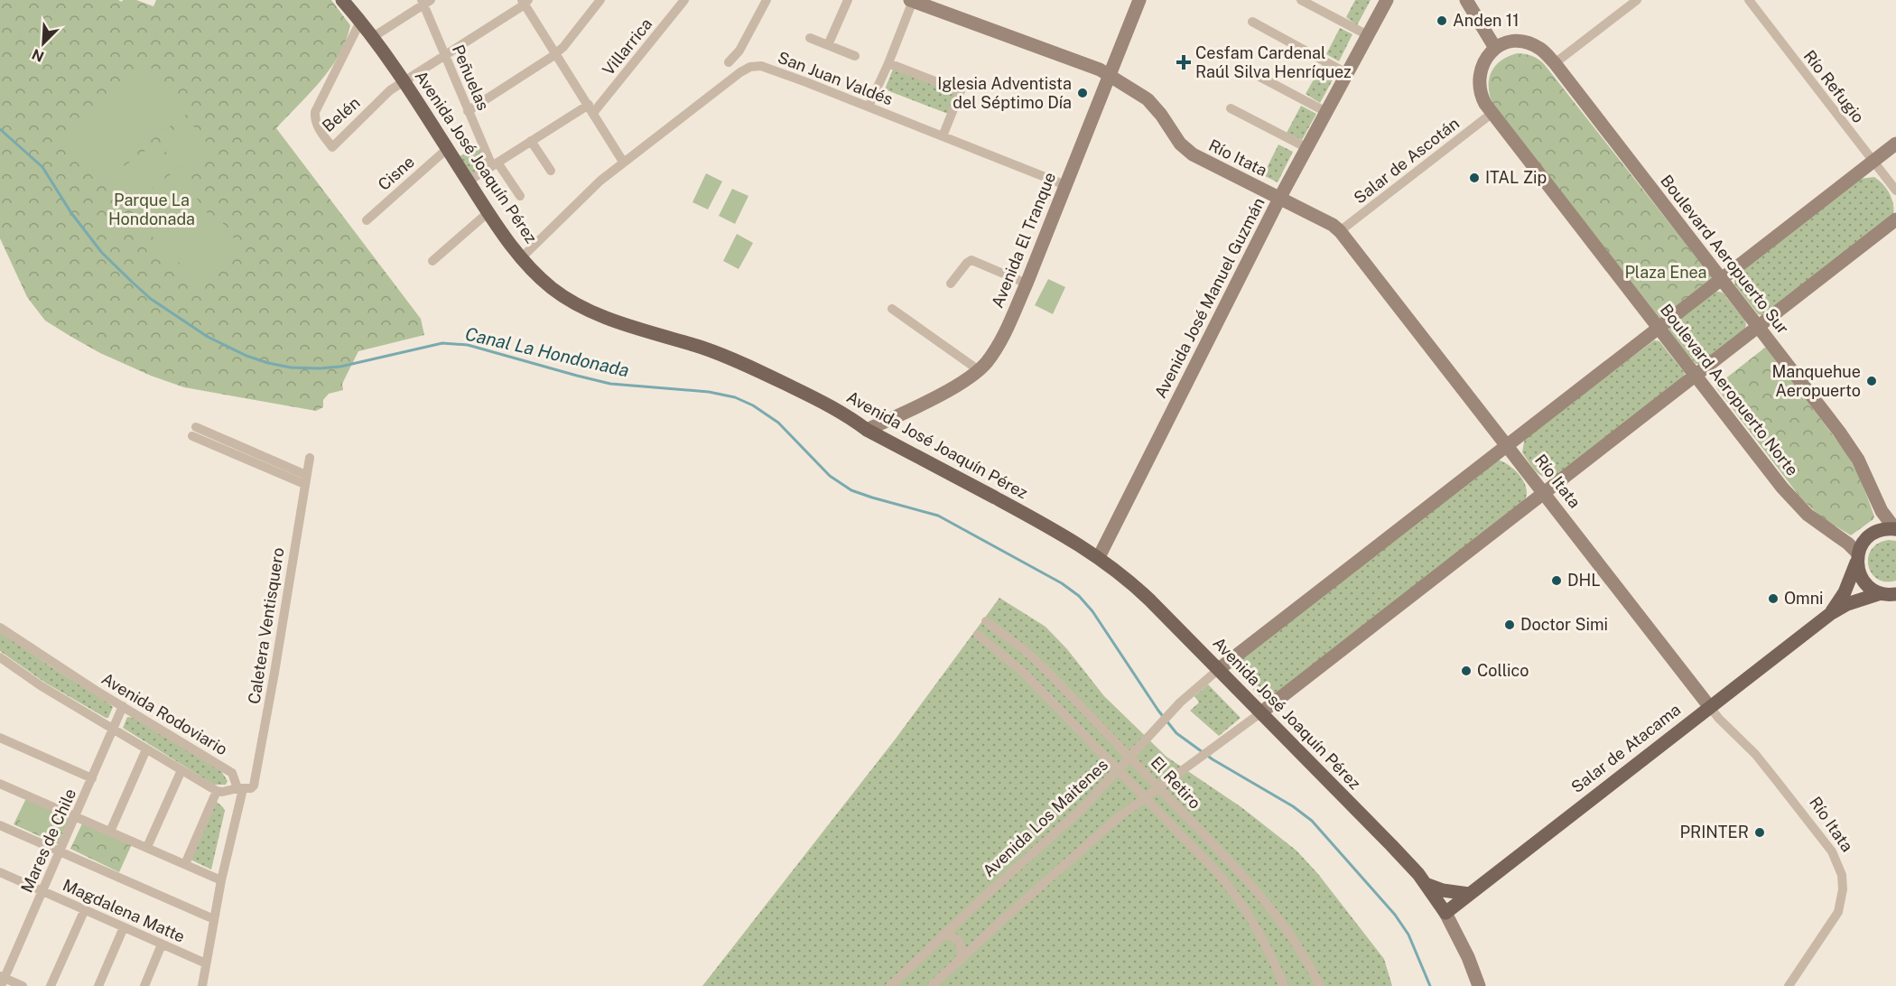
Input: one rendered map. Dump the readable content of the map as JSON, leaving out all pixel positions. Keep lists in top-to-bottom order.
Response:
{
  "streets": {
    "main road": ["Avenida José Joaquín Pérez", "Salar de Atacama"],
    "street": [
      "Villarrica",
      "Peñuelas",
      "San Juan Valdés",
      "Río Refugio",
      "Belén",
      "Río Itata",
      "Salar de Ascotán",
      "Cisne",
      "Avenida El Tranque",
      "Boulevard Aeropuerto Sur",
      "Avenida José Manuel Guzmán",
      "Boulevard Aeropuerto Norte",
      "Caletera Ventisquero",
      "Avenida Rodoviario",
      "El Retiro",
      "Avenida Los Maitenes",
      "Mares de Chile",
      "Magdalena Matte"
    ]
  },
  "crossings": [
    ["Villarrica", "Peñuelas"],
    ["Villarrica", "Avenida José Joaquín Pérez"],
    ["San Juan Valdés", "Avenida José Joaquín Pérez"],
    ["San Juan Valdés", "Avenida El Tranque"],
    ["Belén", "Avenida José Joaquín Pérez"],
    ["Avenida José Joaquín Pérez", "Cisne"],
    ["Avenida José Joaquín Pérez", "Avenida El Tranque"],
    ["Avenida José Joaquín Pérez", "Avenida José Manuel Guzmán"],
    ["Avenida José Joaquín Pérez", "Salar de Atacama"],
    ["Avenida José Joaquín Pérez", "Avenida Los Maitenes"],
    ["Río Itata", "Salar de Ascotán"],
    ["Río Itata", "Avenida El Tranque"],
    ["Río Itata", "Avenida José Manuel Guzmán"],
    ["Río Itata", "Salar de Atacama"],
    ["Salar de Ascotán", "Boulevard Aeropuerto Norte"],
    ["Boulevard Aeropuerto Sur", "Boulevard Aeropuerto Norte"],
    ["Boulevard Aeropuerto Sur", "Salar de Atacama"],
    ["Boulevard Aeropuerto Norte", "Salar de Atacama"],
    ["Caletera Ventisquero", "Avenida Rodoviario"],
    ["Caletera Ventisquero", "Magdalena Matte"],
    ["Avenida Rodoviario", "Mares de Chile"],
    ["El Retiro", "Avenida Los Maitenes"],
    ["Mares de Chile", "Magdalena Matte"]
  ],
  "water": ["Canal La Hondonada"],
  "parks": ["Parque La Hondonada", "Plaza Enea"],
  "places": {
    "other": [
      "Anden 11",
      "Iglesia Adventista del Séptimo Día",
      "ITAL Zip",
      "Manquehue Aeropuerto",
      "DHL",
      "Omni",
      "Doctor Simi",
      "Collico",
      "PRINTER"
    ],
    "health": ["Cesfam Cardenal Raúl Silva Henríquez"]
  },
  "north": "bottom left"
}
